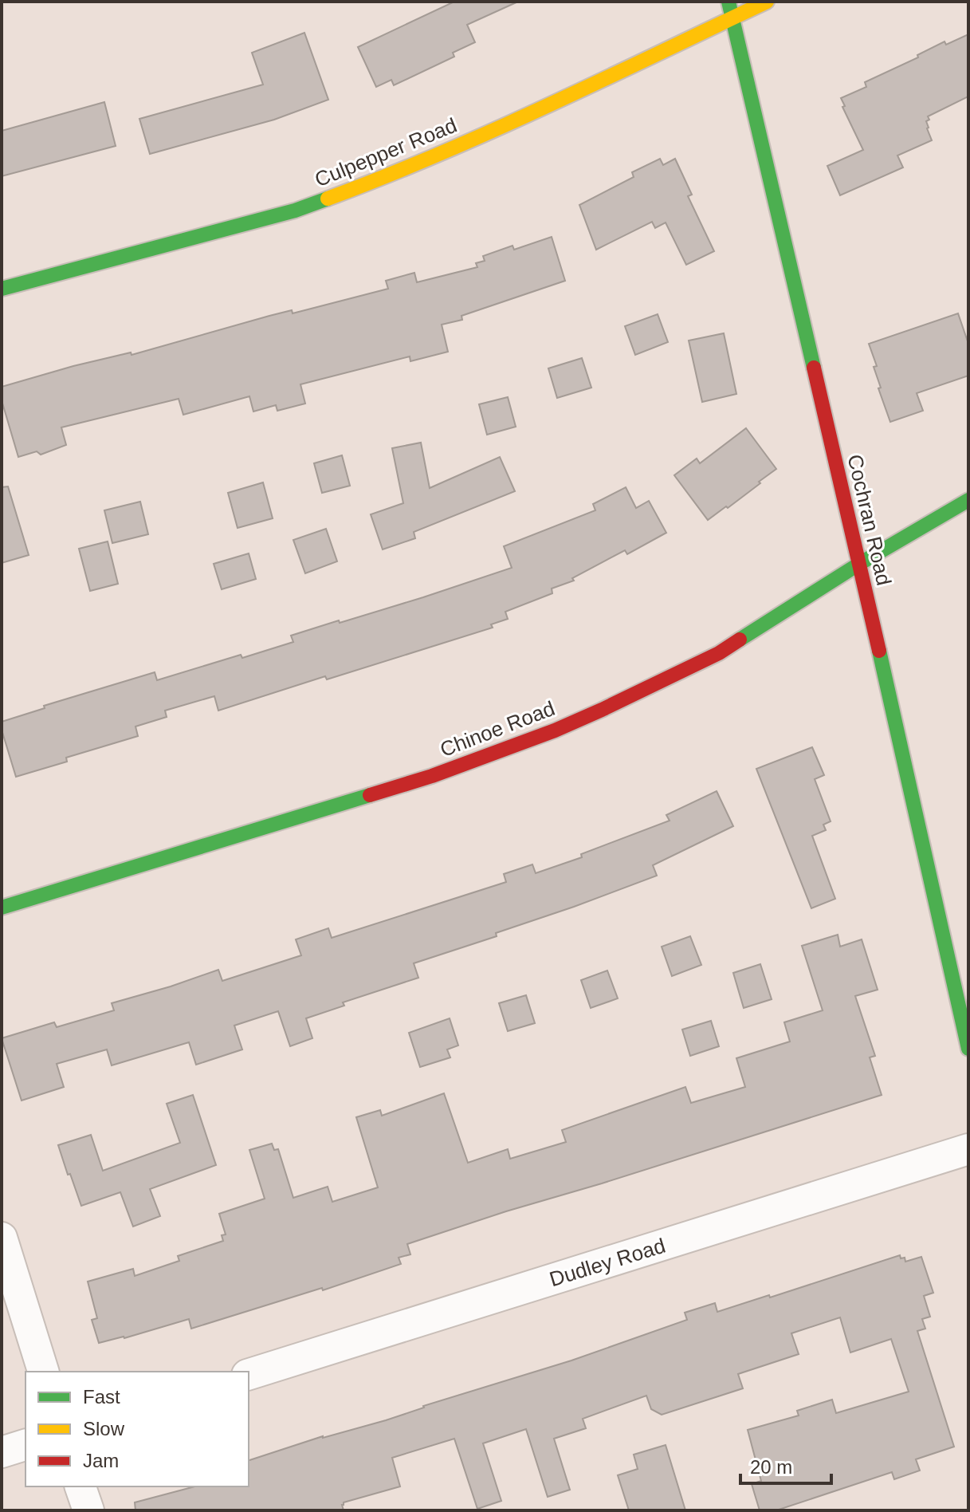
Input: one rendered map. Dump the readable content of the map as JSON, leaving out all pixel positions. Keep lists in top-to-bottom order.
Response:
{
  "streets": {
    "street": [
      "Culpepper Road",
      "Cochran Road",
      "Chinoe Road",
      "Dudley Road"
    ]
  },
  "crossings": [
    ["Culpepper Road", "Cochran Road"],
    ["Cochran Road", "Chinoe Road"]
  ],
  "legend": ["Fast", "Slow", "Jam"],
  "scale_bar": "20 m"
}
